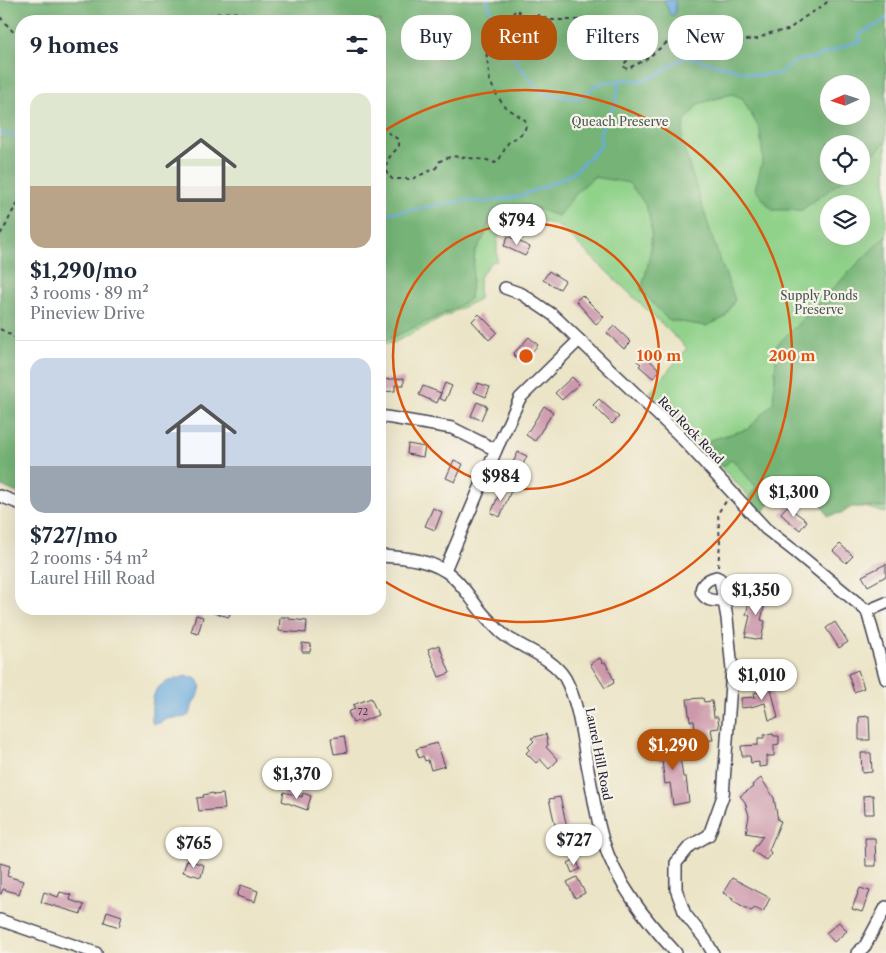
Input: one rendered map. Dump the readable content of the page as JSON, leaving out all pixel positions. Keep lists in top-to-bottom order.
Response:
{
  "streets": {
    "street": ["Red Rock Road", "Laurel Hill Road"]
  },
  "parks": ["Queach Preserve", "Supply Ponds Preserve"],
  "house_numbers": ["72"],
  "north": "left",
  "page": {
    "chip": [
      "Buy",
      "Rent",
      "Filters",
      "New"
    ],
    "heading": "9 homes",
    "list": [
      {
        "name": "$1,290/mo",
        "note": "3 rooms · 89 m² · Pineview Drive"
      },
      {
        "name": "$727/mo",
        "note": "2 rooms · 54 m² · Laurel Hill Road"
      }
    ],
    "price": [
      "$794",
      "$984",
      "$1,300",
      "$1,350",
      "$1,010",
      "$1,290",
      "$1,370",
      "$727",
      "$765"
    ]
  },
  "rings": ["100 m", "200 m"]
}
